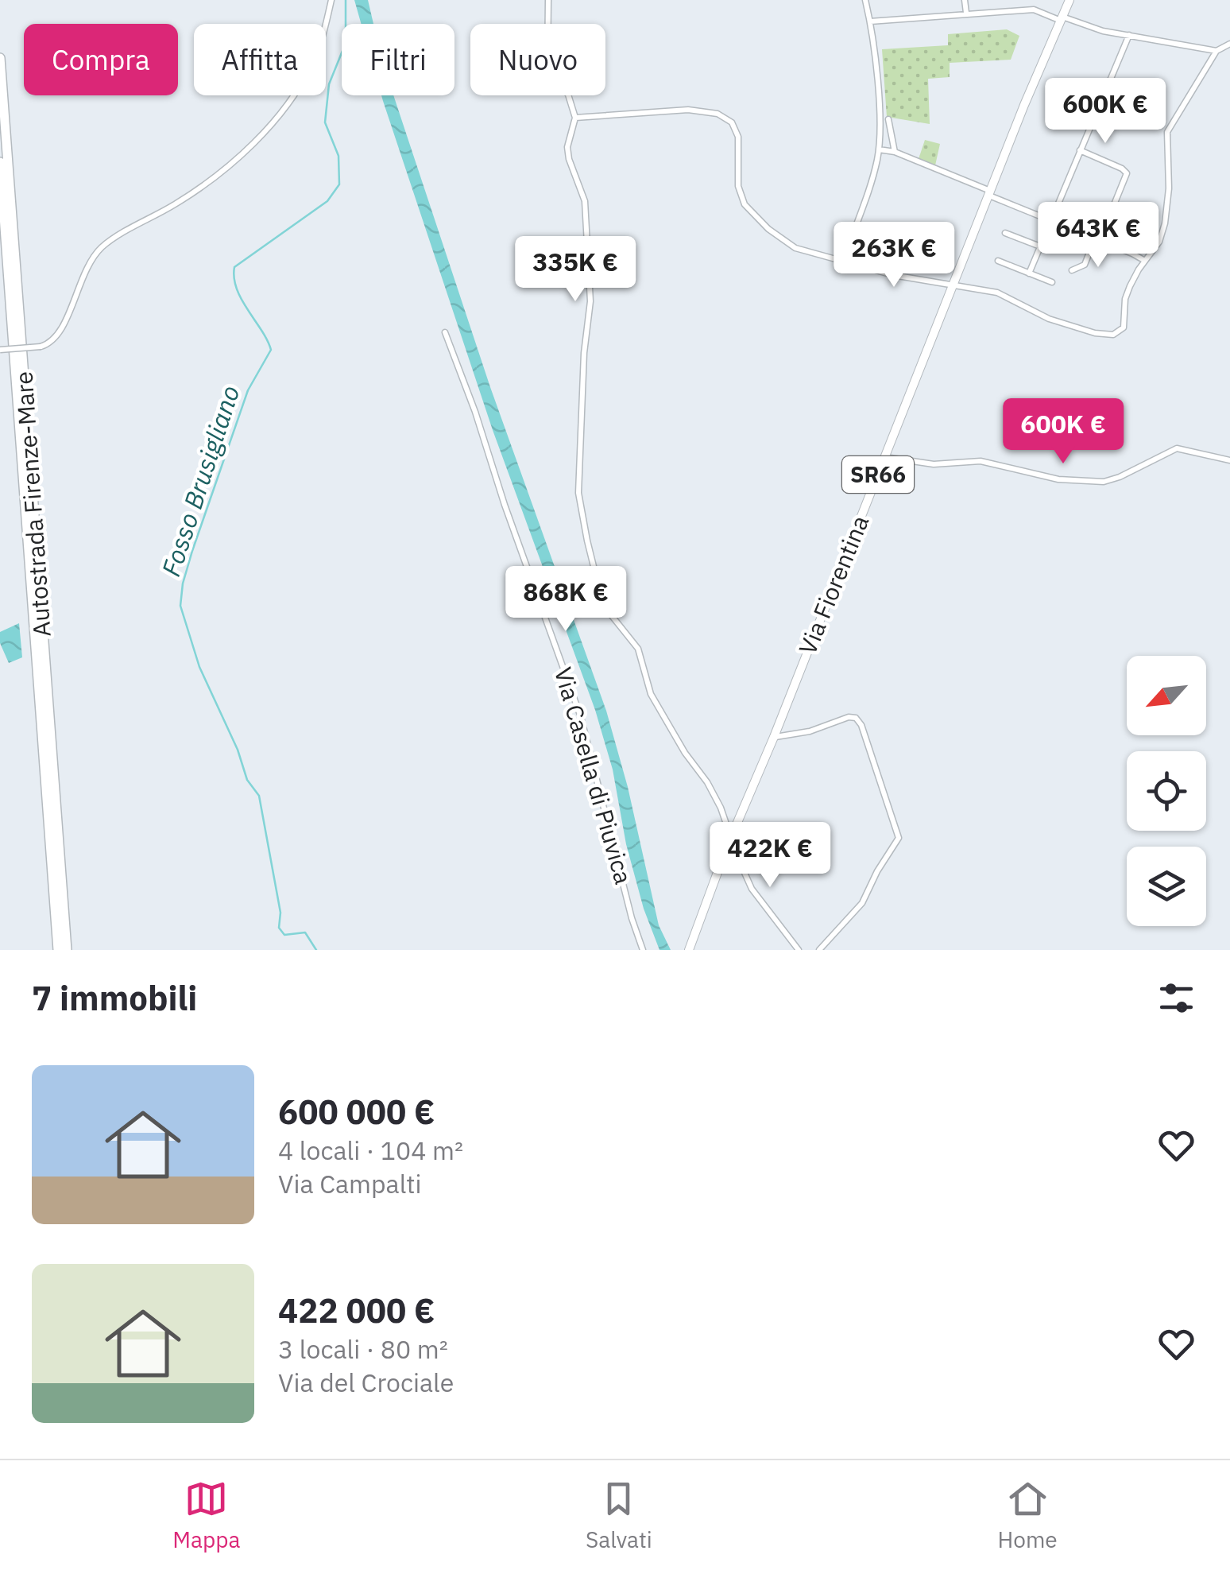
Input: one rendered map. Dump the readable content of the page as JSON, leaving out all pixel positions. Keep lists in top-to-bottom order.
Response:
{
  "streets": {
    "highway": ["Autostrada Firenze-Mare"],
    "main road": ["SR66", "Via Fiorentina"],
    "street": ["Via Casella di Piuvica"]
  },
  "water": ["Fosso Brusigliano"],
  "north": "bottom left",
  "page": {
    "chip": [
      "Compra",
      "Affitta",
      "Filtri",
      "Nuovo"
    ],
    "price": [
      "600K €",
      "643K €",
      "263K €",
      "335K €",
      "600K €",
      "868K €",
      "422K €"
    ],
    "heading": "7 immobili",
    "list": [
      {
        "name": "600 000 €",
        "note": "4 locali · 104 m² · Via Campalti"
      },
      {
        "name": "422 000 €",
        "note": "3 locali · 80 m² · Via del Crociale"
      }
    ],
    "tabs": ["Mappa", "Salvati", "Home"]
  }
}
